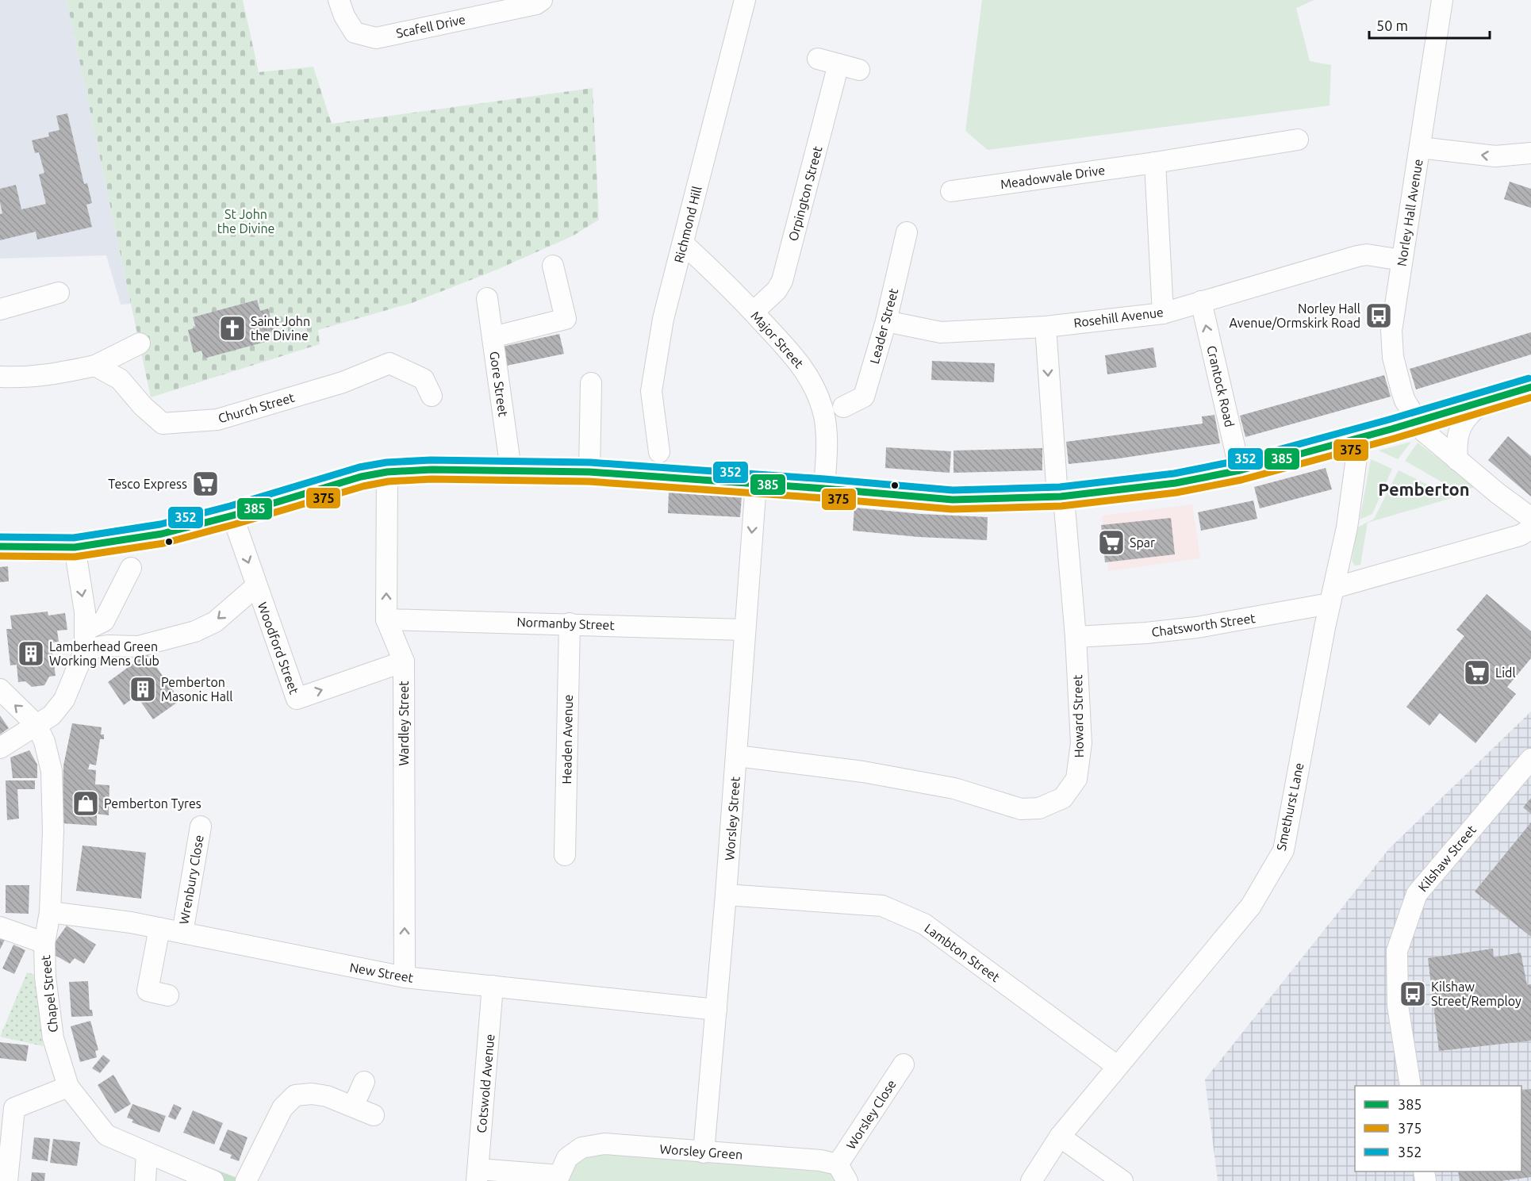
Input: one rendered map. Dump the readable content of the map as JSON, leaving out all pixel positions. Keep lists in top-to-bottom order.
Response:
{
  "streets": {
    "street": [
      "Scafell Drive",
      "Meadowvale Drive",
      "Orpington Street",
      "Norley Hall Avenue",
      "Richmond Hill",
      "Rosehill Avenue",
      "Leader Street",
      "Major Street",
      "Gore Street",
      "Crantock Road",
      "Church Street",
      "Normanby Street",
      "Chatsworth Street",
      "Woodford Street",
      "Howard Street",
      "Wardley Street",
      "Headen Avenue",
      "Smethurst Lane",
      "Worsley Street",
      "Kilshaw Street",
      "Wrenbury Close",
      "Lambton Street",
      "New Street",
      "Chapel Street",
      "Cotswold Avenue",
      "Worsley Close",
      "Worsley Green"
    ]
  },
  "crossings": [
    ["Orpington Street", "Major Street"],
    ["Norley Hall Avenue", "Rosehill Avenue"],
    ["Richmond Hill", "Major Street"],
    ["Rosehill Avenue", "Leader Street"],
    ["Rosehill Avenue", "Crantock Road"],
    ["Rosehill Avenue", "Howard Street"],
    ["Normanby Street", "Wardley Street"],
    ["Normanby Street", "Headen Avenue"],
    ["Normanby Street", "Worsley Street"],
    ["Chatsworth Street", "Howard Street"],
    ["Chatsworth Street", "Smethurst Lane"],
    ["Woodford Street", "Wardley Street"],
    ["Howard Street", "Worsley Street"],
    ["Wardley Street", "New Street"],
    ["Smethurst Lane", "Lambton Street"],
    ["Worsley Street", "Lambton Street"],
    ["Worsley Street", "New Street"],
    ["Worsley Street", "Worsley Green"],
    ["Wrenbury Close", "New Street"],
    ["New Street", "Chapel Street"],
    ["New Street", "Cotswold Avenue"],
    ["Cotswold Avenue", "Worsley Green"],
    ["Worsley Close", "Worsley Green"]
  ],
  "one_way": ["Crantock Road", "Wardley Street"],
  "districts": ["Pemberton"],
  "parks": ["St John the Divine"],
  "places": {
    "bus stop": ["Norley Hall Avenue/Ormskirk Road", "Kilshaw Street/Remploy"],
    "church": ["Saint John the Divine"],
    "supermarket": ["Tesco Express", "Spar", "Lidl"],
    "building": ["Lamberhead Green Working Mens Club", "Pemberton Masonic Hall"],
    "shop": ["Pemberton Tyres"]
  },
  "lines": ["transit line 352", "transit line 385", "transit line 375"],
  "legend": ["385", "375", "352"],
  "scale_bar": "50 m"
}
